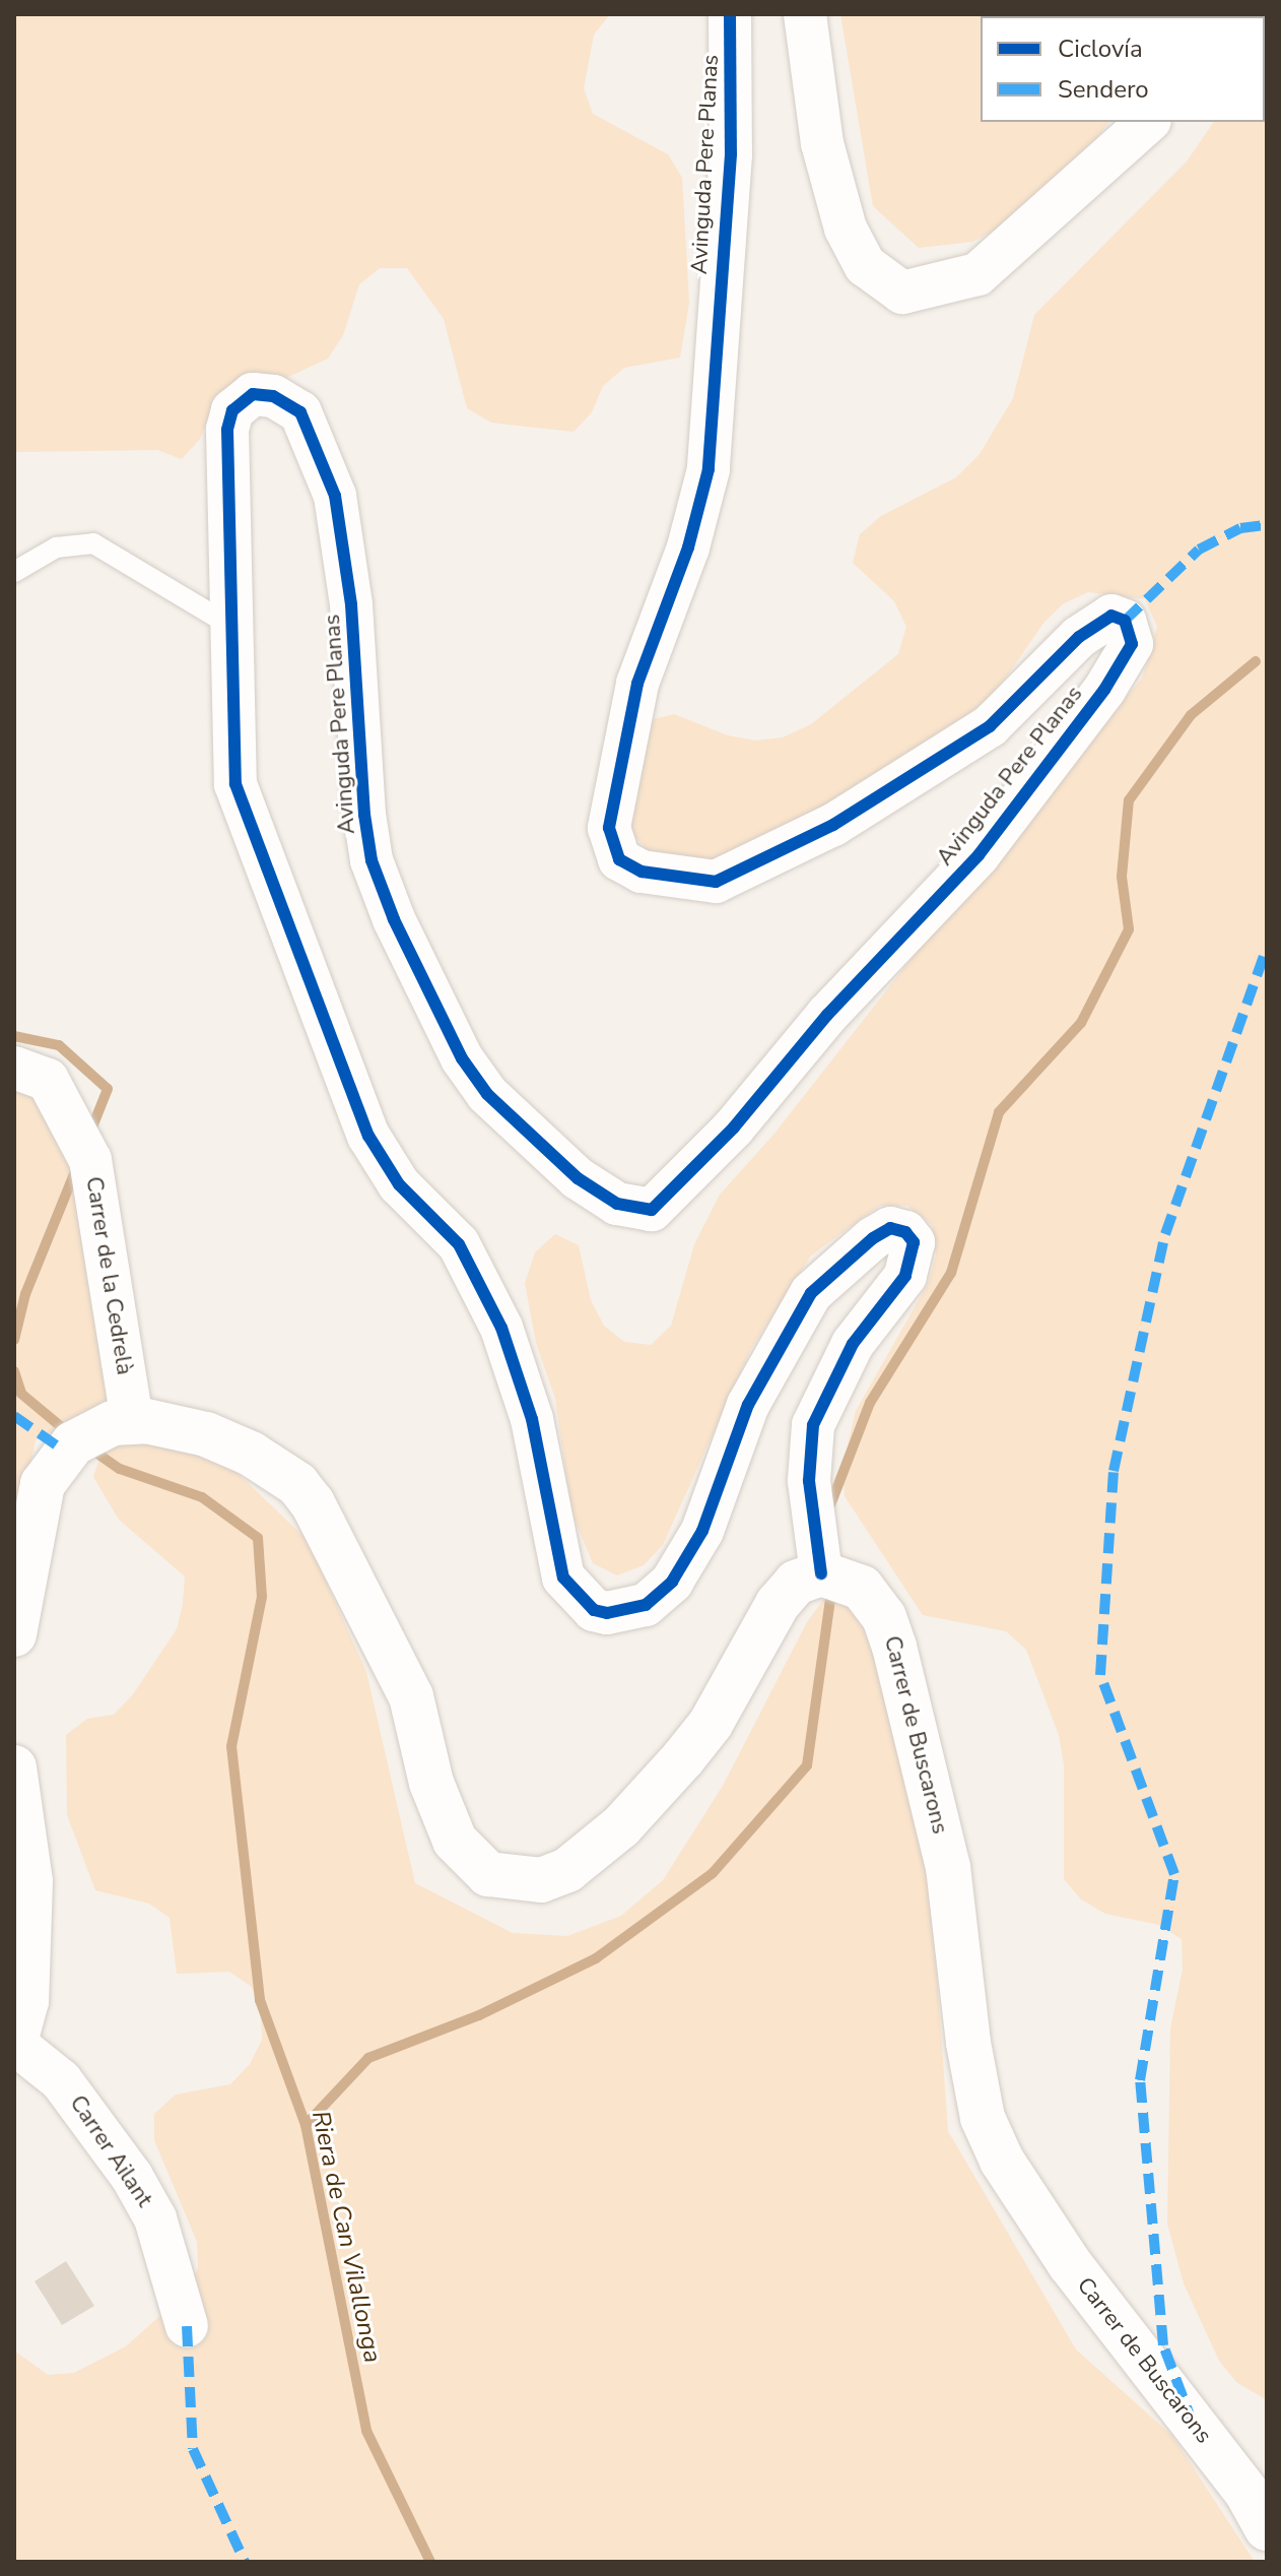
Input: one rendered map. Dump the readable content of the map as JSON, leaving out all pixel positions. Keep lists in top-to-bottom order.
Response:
{
  "streets": {
    "street": [
      "Avinguda Pere Planas",
      "Carrer de la Cedrelà",
      "Carrer de Buscarons",
      "Carrer Ailant"
    ]
  },
  "crossings": [
    ["Avinguda Pere Planas", "Carrer de Buscarons"]
  ],
  "water": ["Riera de Can Vilallonga"],
  "legend": ["Ciclovía", "Sendero"]
}
